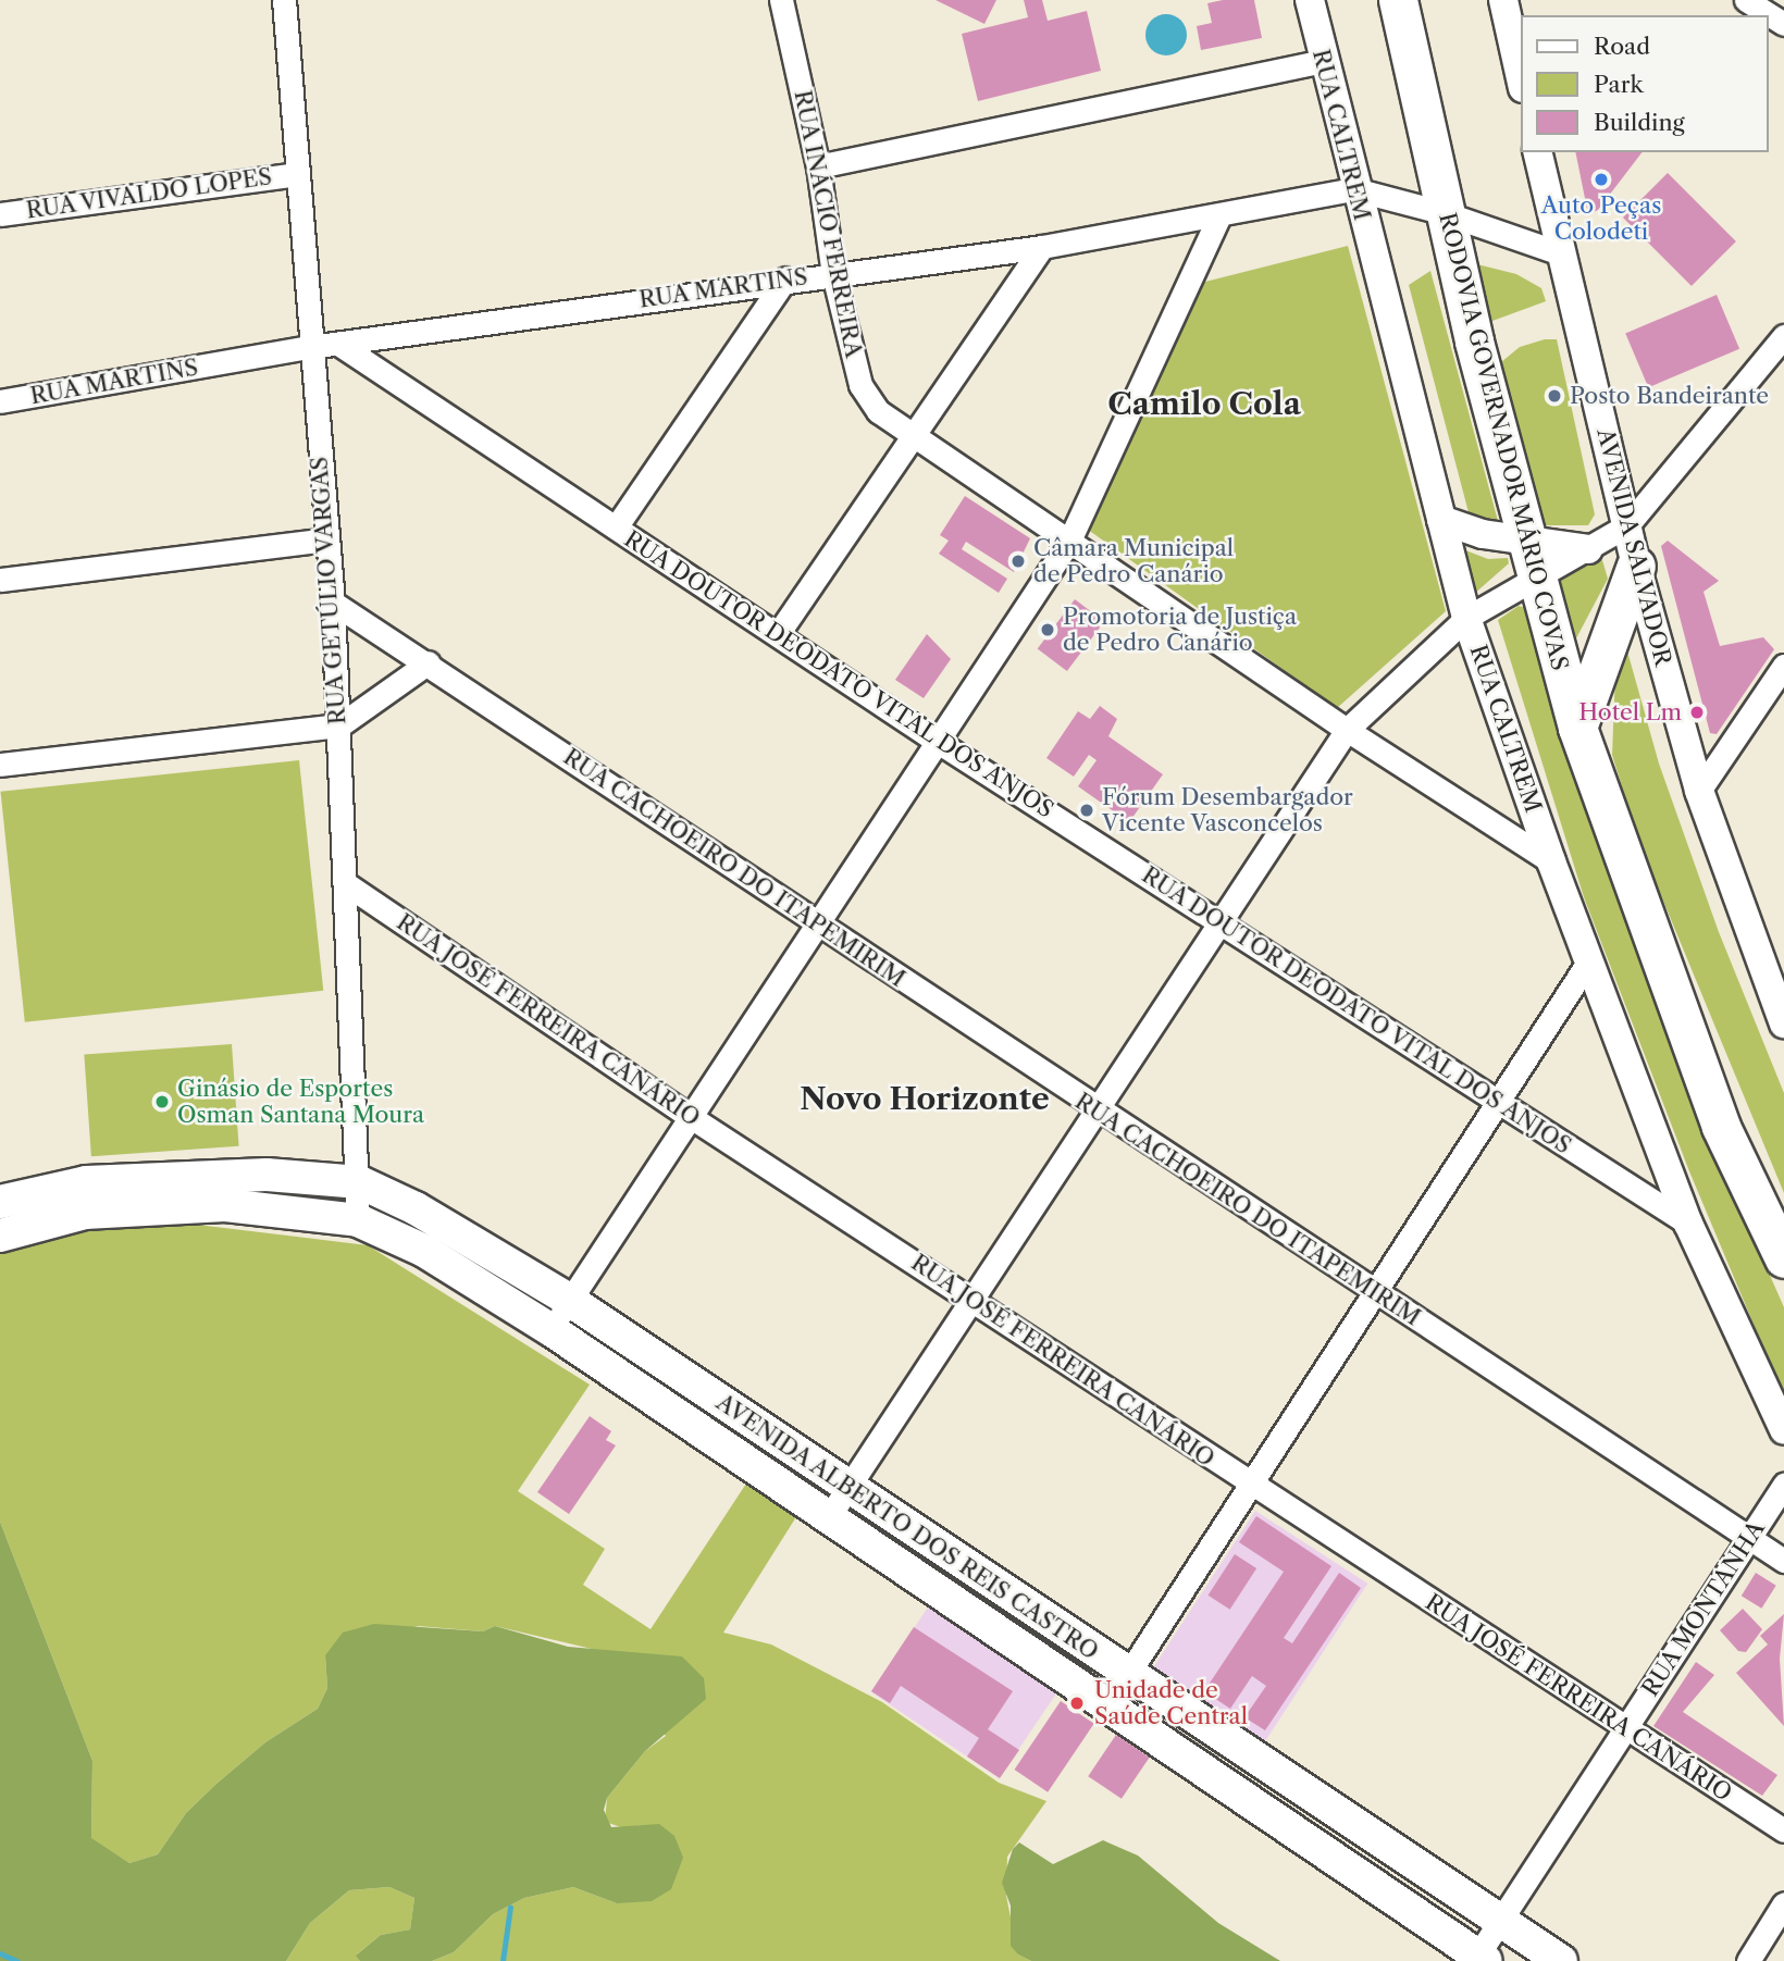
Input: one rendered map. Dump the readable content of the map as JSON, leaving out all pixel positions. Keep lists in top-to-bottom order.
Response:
{
  "streets": {
    "highway": ["RODOVIA GOVERNADOR MÁRIO COVAS"],
    "main road": ["AVENIDA ALBERTO DOS REIS CASTRO"],
    "street": [
      "RUA CALTREM",
      "RUA VIVALDO LOPES",
      "RUA INÁCIO FERREIRA",
      "RUA MARTINS",
      "AVENIDA SALVADOR",
      "RUA GETÚLIO VARGAS",
      "RUA DOUTOR DEODATO VITAL DOS ANJOS",
      "RUA CACHOEIRO DO ITAPEMIRIM",
      "RUA JOSÉ FERREIRA CANÁRIO",
      "RUA MONTANHA"
    ]
  },
  "crossings": [
    ["RUA CALTREM", "RUA INÁCIO FERREIRA"],
    ["RUA CALTREM", "RUA MARTINS"],
    ["RUA CALTREM", "RUA DOUTOR DEODATO VITAL DOS ANJOS"],
    ["RUA VIVALDO LOPES", "RUA GETÚLIO VARGAS"],
    ["RUA INÁCIO FERREIRA", "RUA MARTINS"],
    ["RUA MARTINS", "RODOVIA GOVERNADOR MÁRIO COVAS"],
    ["RUA MARTINS", "AVENIDA SALVADOR"],
    ["RUA MARTINS", "RUA GETÚLIO VARGAS"],
    ["RUA MARTINS", "RUA DOUTOR DEODATO VITAL DOS ANJOS"],
    ["RUA GETÚLIO VARGAS", "RUA CACHOEIRO DO ITAPEMIRIM"],
    ["RUA GETÚLIO VARGAS", "RUA JOSÉ FERREIRA CANÁRIO"],
    ["RUA GETÚLIO VARGAS", "AVENIDA ALBERTO DOS REIS CASTRO"],
    ["RUA CACHOEIRO DO ITAPEMIRIM", "RUA MONTANHA"],
    ["RUA JOSÉ FERREIRA CANÁRIO", "RUA MONTANHA"],
    ["AVENIDA ALBERTO DOS REIS CASTRO", "RUA MONTANHA"]
  ],
  "districts": ["Camilo Cola", "Novo Horizonte"],
  "places": [
    "Auto Peças Colodeti",
    "Posto Bandeirante",
    "Câmara Municipal de Pedro Canário",
    "Promotoria de Justiça de Pedro Canário",
    "Hotel Lm",
    "Fórum Desembargador Vicente Vasconcelos",
    "Ginásio de Esportes Osman Santana Moura",
    "Unidade de Saúde Central"
  ],
  "legend": ["Road", "Park", "Building"]
}
